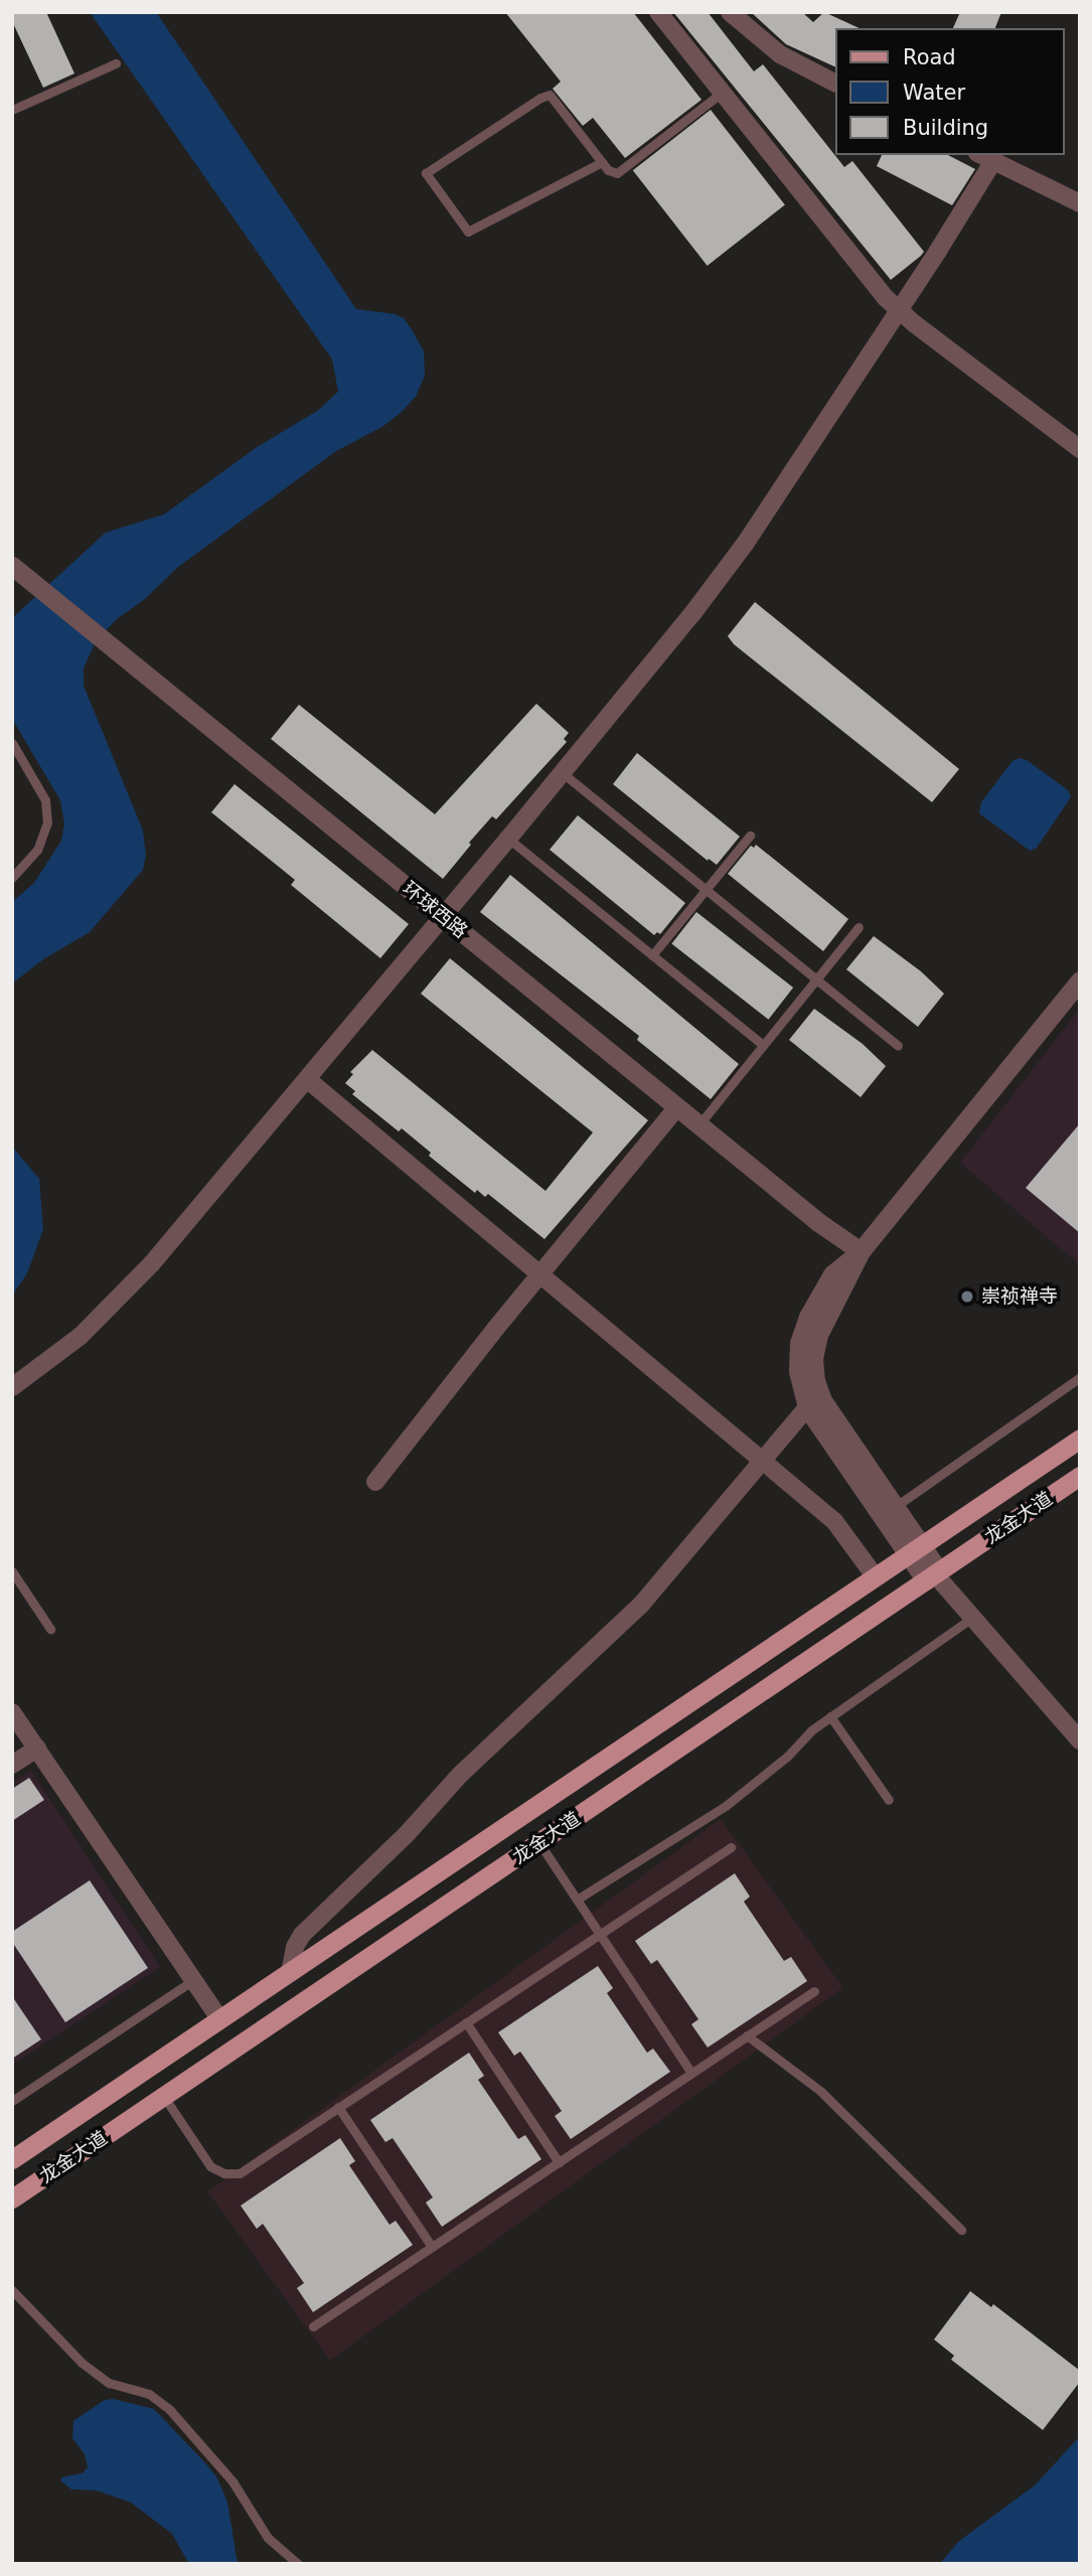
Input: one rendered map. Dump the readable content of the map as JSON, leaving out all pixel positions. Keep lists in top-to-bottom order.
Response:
{
  "streets": {
    "main road": ["龙金大道"],
    "street": ["环球西路"]
  },
  "places": ["崇祯禅寺"],
  "legend": ["Road", "Water", "Building"]
}
